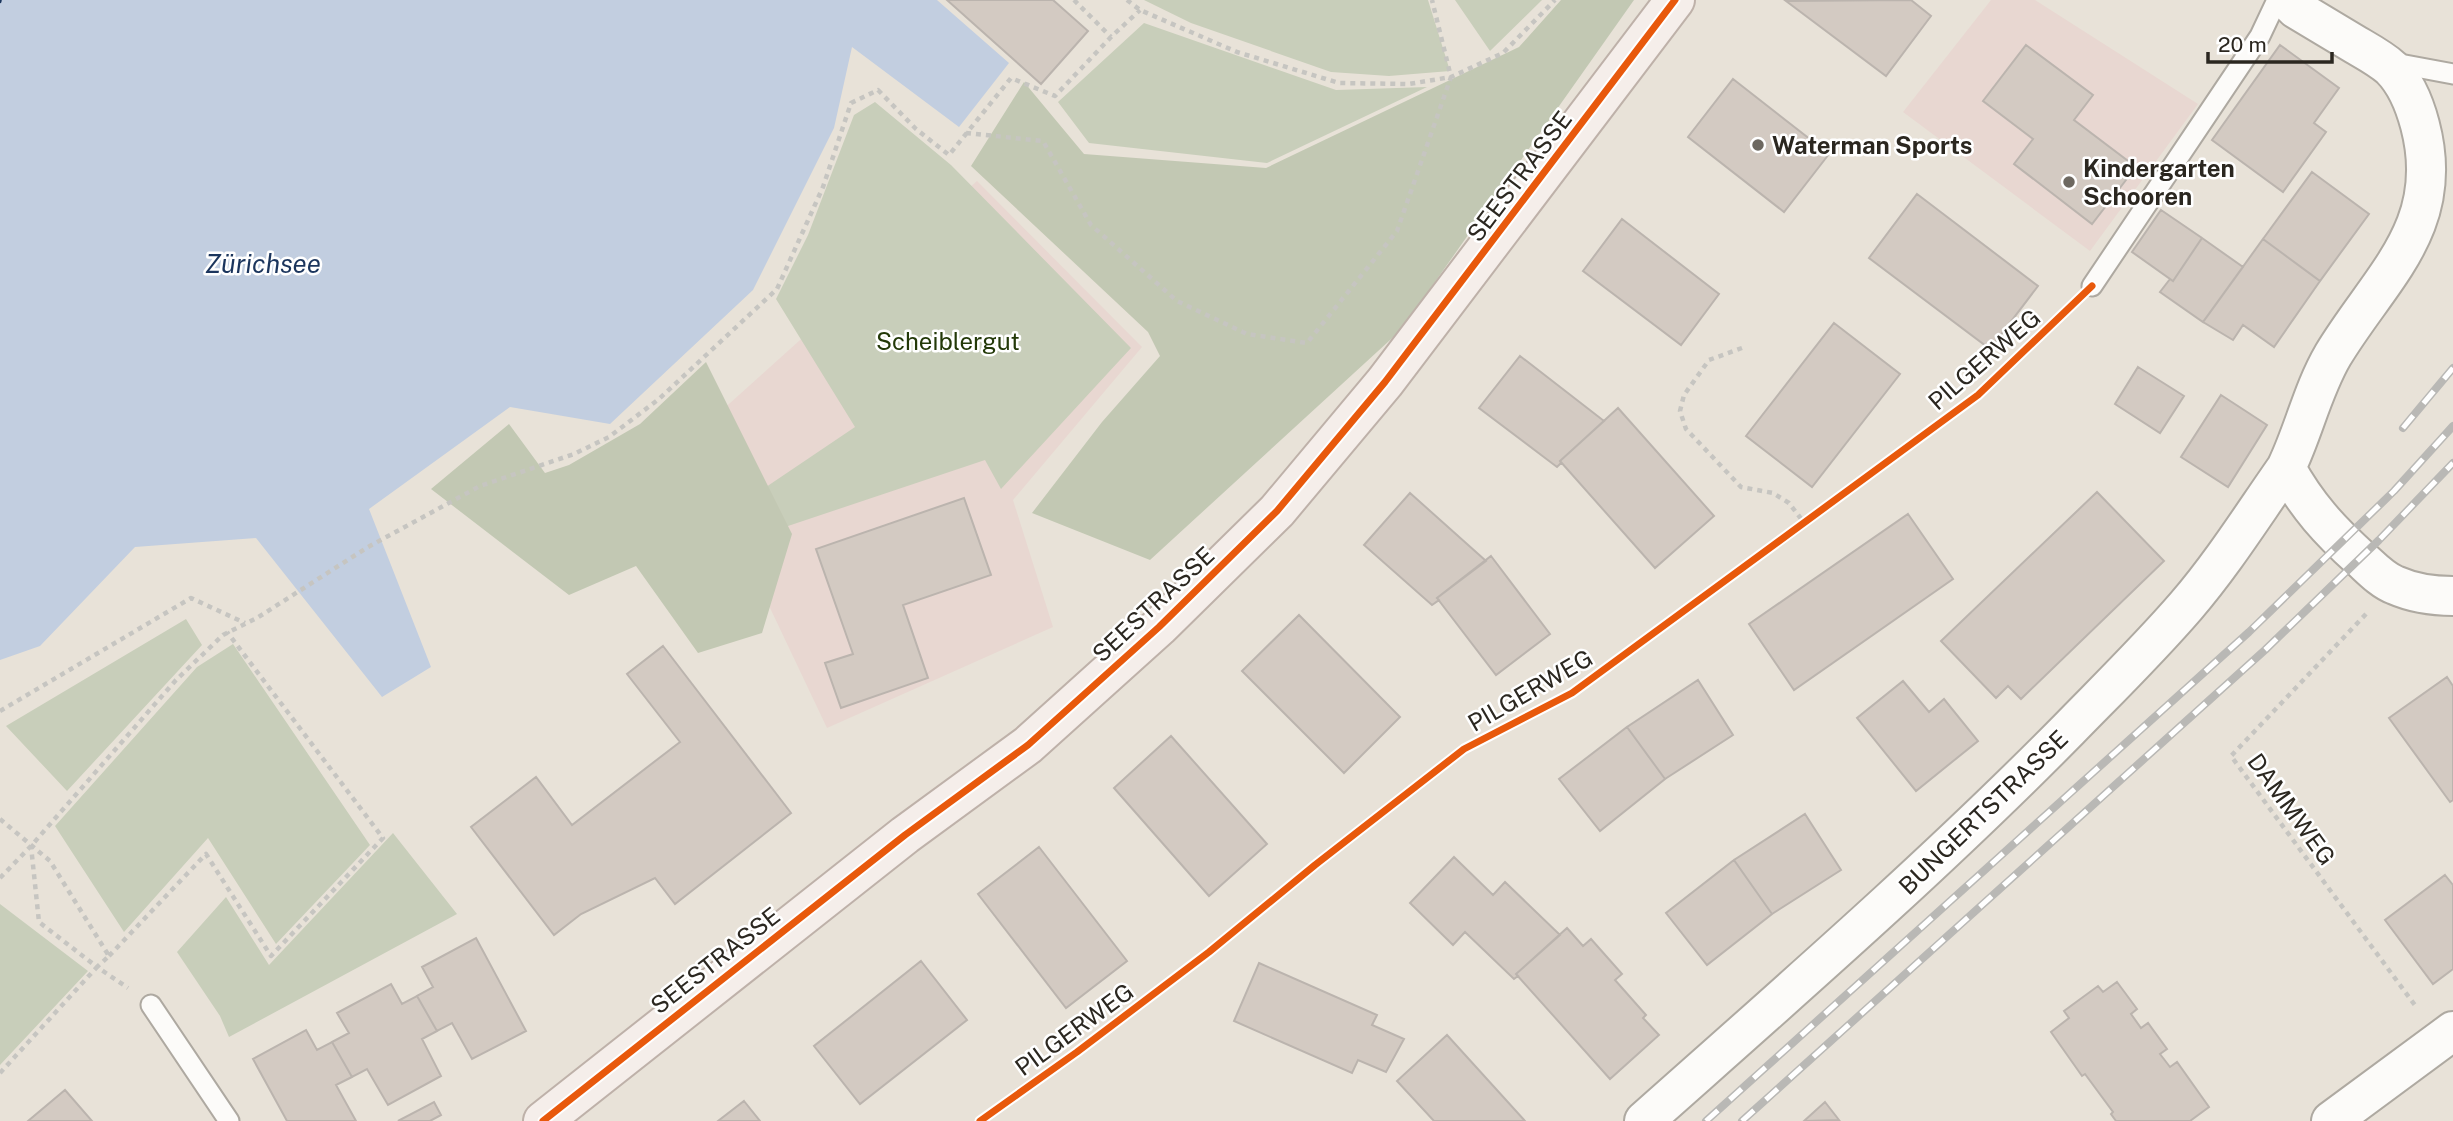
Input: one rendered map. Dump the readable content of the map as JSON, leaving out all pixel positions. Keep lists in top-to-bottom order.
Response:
{
  "streets": {
    "main road": ["SEESTRASSE"],
    "street": ["BUNGERTSTRASSE"],
    "path": ["DAMMWEG"],
    "cycle path": ["PILGERWEG"]
  },
  "water": ["Zürichsee"],
  "parks": ["Scheiblergut"],
  "places": ["Waterman Sports", "Kindergarten Schooren"],
  "scale_bar": "20 m"
}
